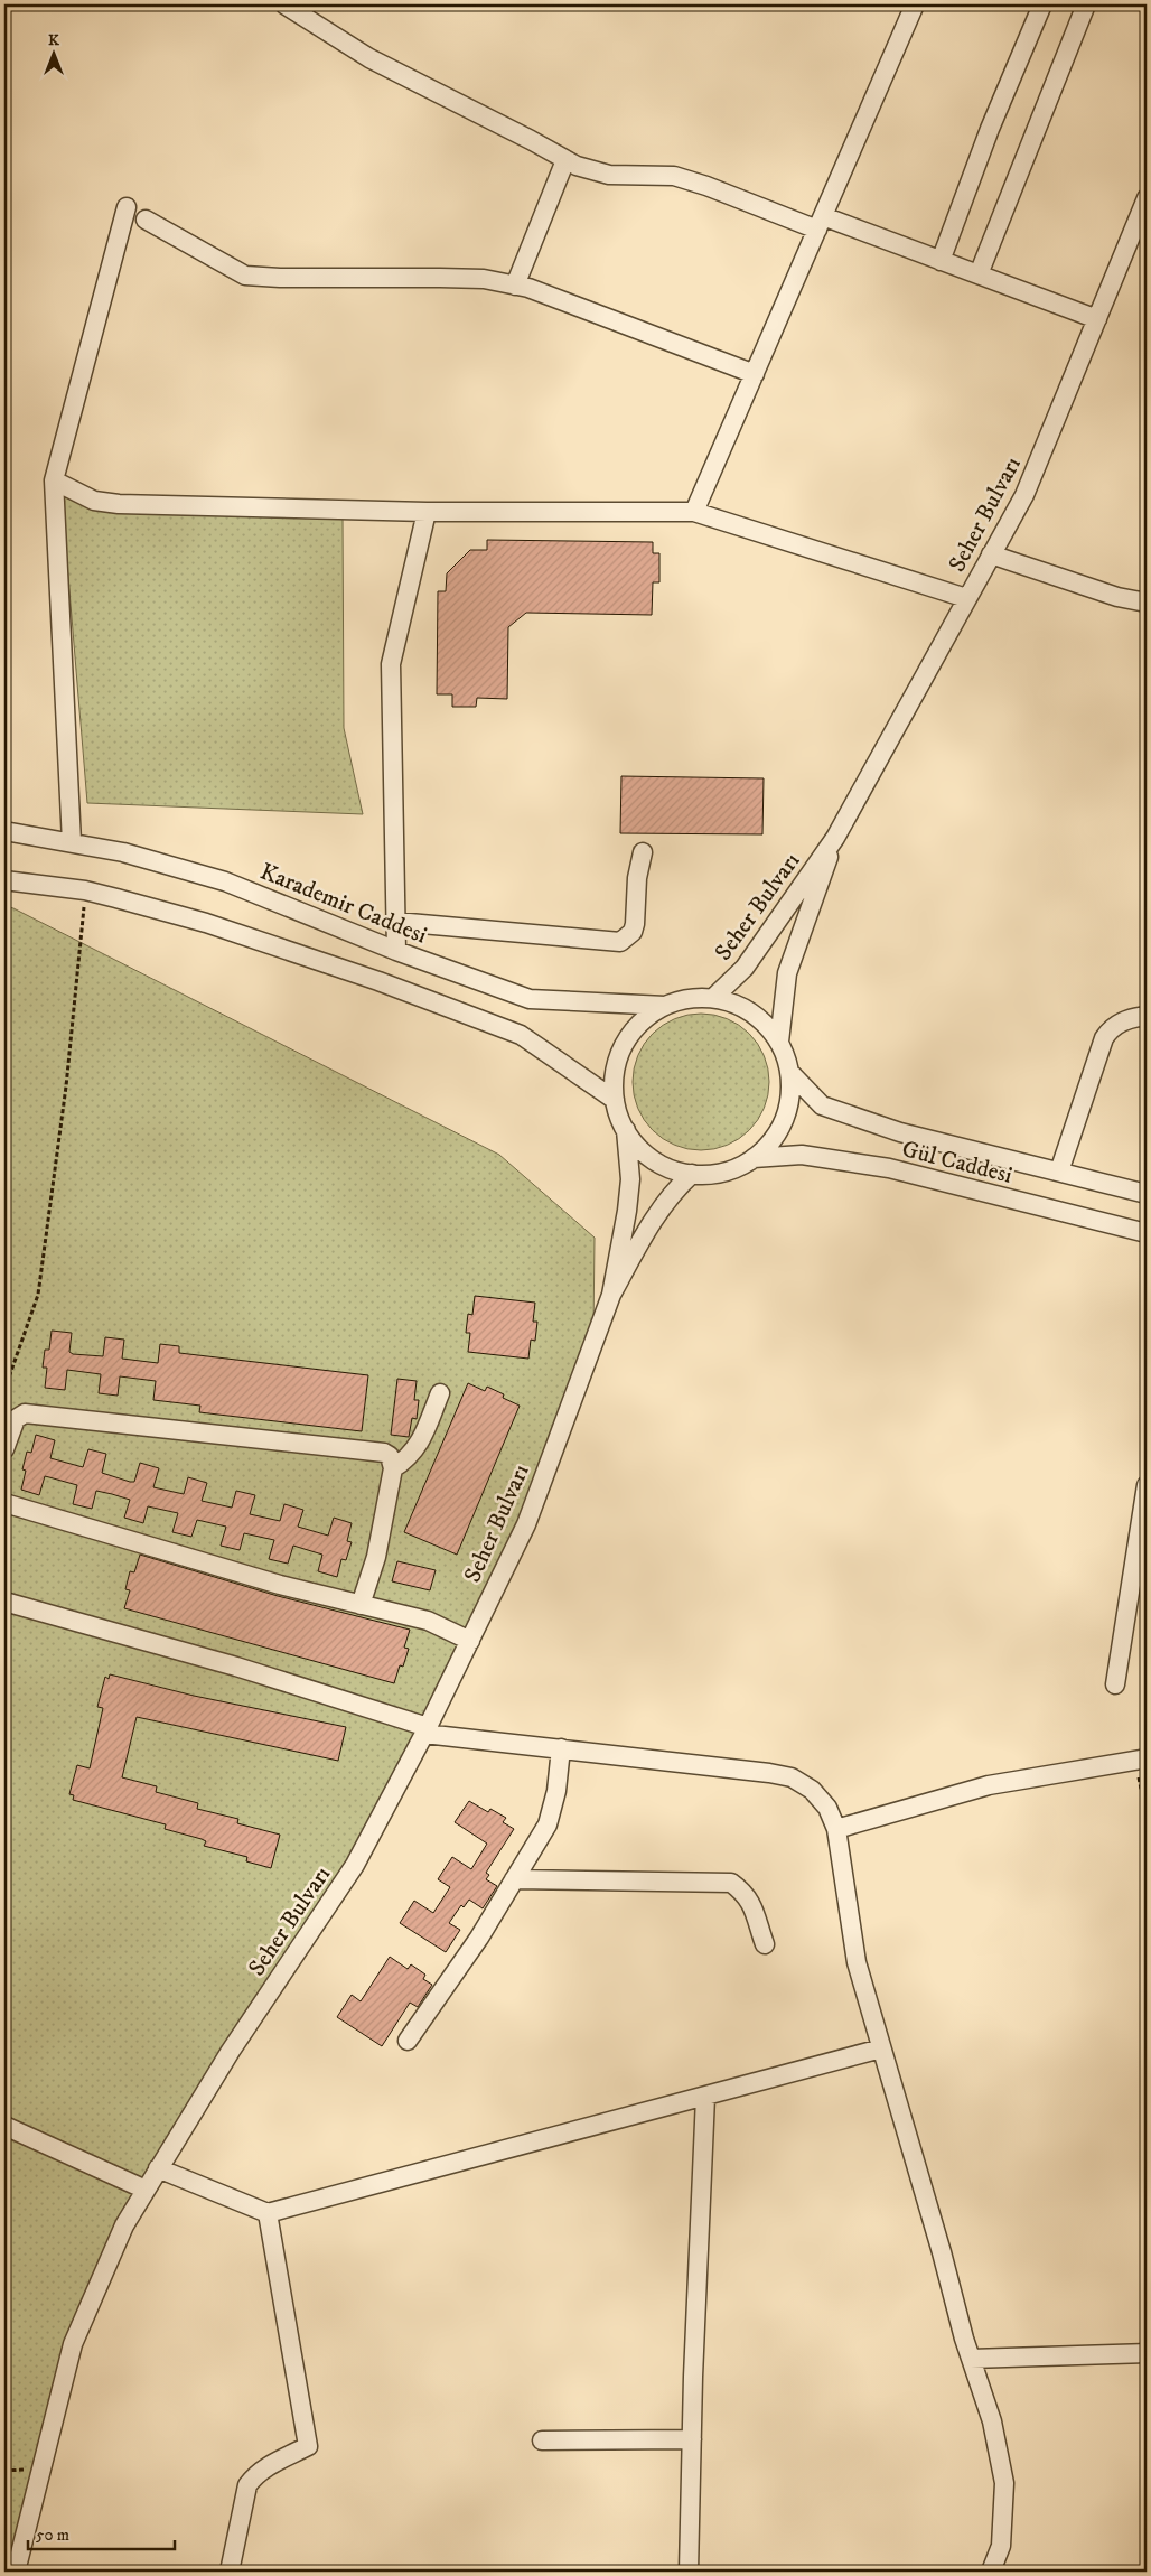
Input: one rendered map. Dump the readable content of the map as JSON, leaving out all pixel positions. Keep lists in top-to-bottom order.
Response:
{
  "streets": {
    "street": ["Seher Bulvarı", "Karademir Caddesi", "Gül Caddesi"]
  },
  "crossings": [
    ["Seher Bulvarı", "Karademir Caddesi"],
    ["Seher Bulvarı", "Gül Caddesi"],
    ["Karademir Caddesi", "Gül Caddesi"]
  ],
  "scale_bar": "50 m",
  "north": "top"
}
